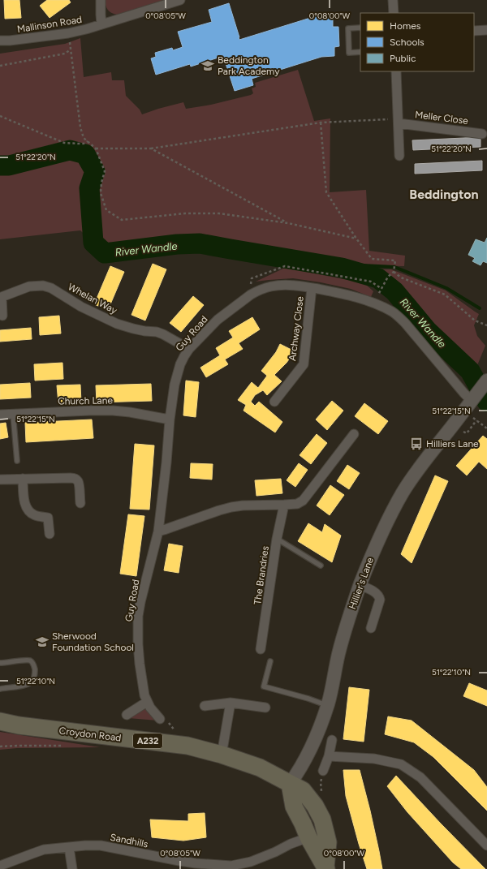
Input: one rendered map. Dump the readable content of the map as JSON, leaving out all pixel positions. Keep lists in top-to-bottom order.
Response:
{
  "streets": {
    "highway": ["Croydon Road", "A232"],
    "main road": ["Hillier's Lane"],
    "street": [
      "Mallinson Road",
      "Meller Close",
      "Whelan Way",
      "Archway Close",
      "Guy Road",
      "Church Lane",
      "The Brandries",
      "Sandhills"
    ]
  },
  "crossings": [
    ["Whelan Way", "Guy Road"],
    ["Archway Close", "Guy Road"],
    ["Guy Road", "Church Lane"],
    ["Guy Road", "Hillier's Lane"],
    ["Hillier's Lane", "Croydon Road"],
    ["Croydon Road", "Sandhills"]
  ],
  "districts": ["Beddington"],
  "water": ["River Wandle"],
  "places": {
    "school or university": ["Beddington Park Academy", "Sherwood Foundation School"],
    "bus stop": ["Hilliers Lane"]
  },
  "legend": ["Homes", "Schools", "Public"],
  "coordinates": [
    "0°08'05\"W",
    "0°08'00\"W",
    "51°22'20\"N",
    "51°22'15\"N",
    "51°22'10\"N"
  ]
}
